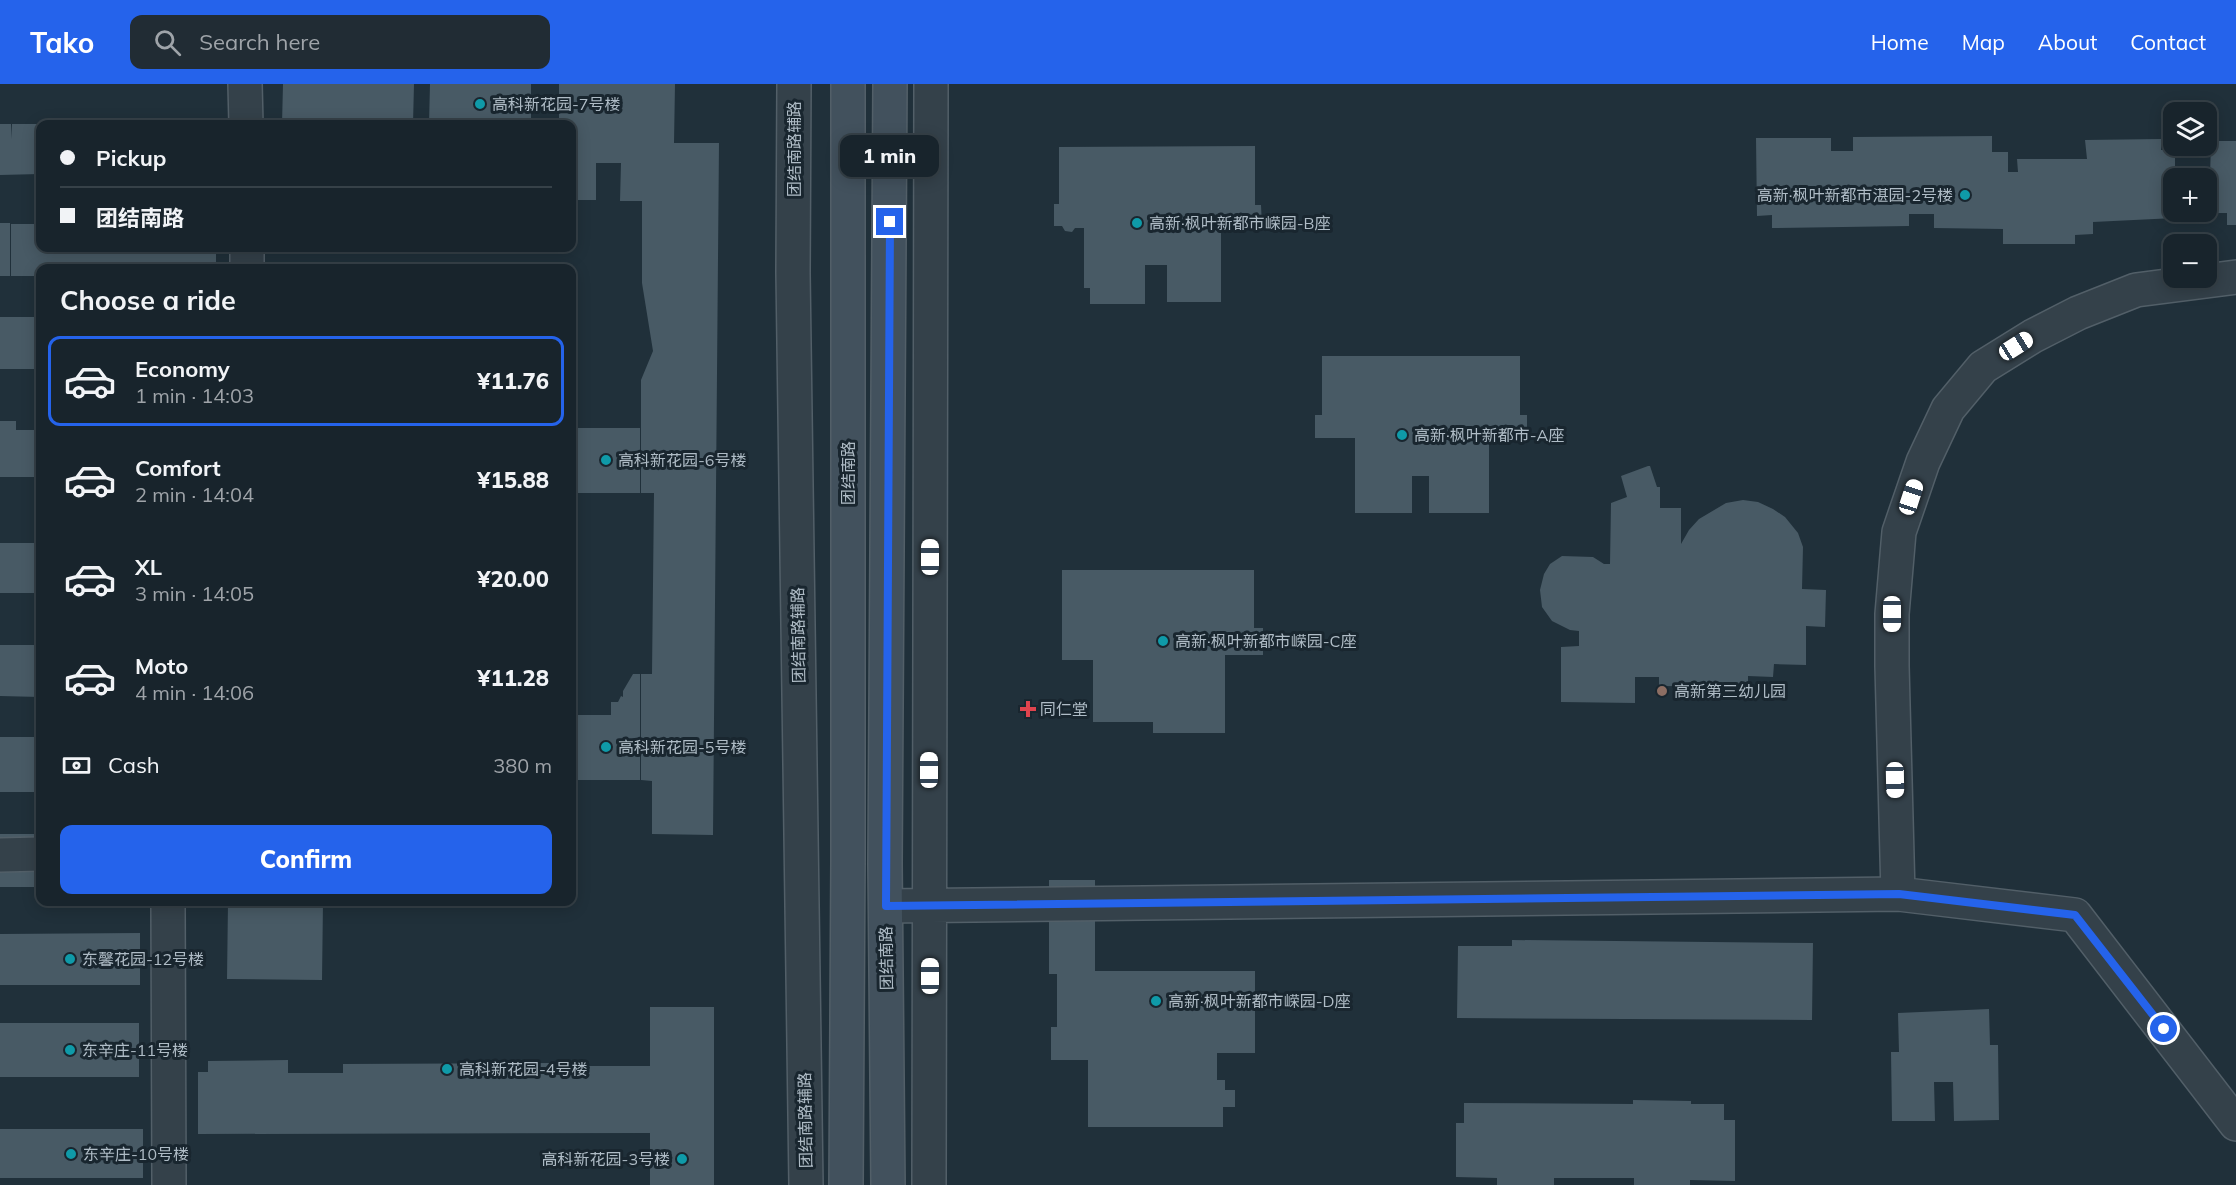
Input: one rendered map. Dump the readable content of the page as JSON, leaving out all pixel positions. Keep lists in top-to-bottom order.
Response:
{
  "streets": {
    "main road": ["团结南路"],
    "street": ["团结南路辅路"]
  },
  "places": {
    "other": [
      "高科新花园-7号楼",
      "高新·枫叶新都市湛园-2号楼",
      "高新·枫叶新都市嵘园-B座",
      "高新·枫叶新都市-A座",
      "高科新花园-6号楼",
      "高新·枫叶新都市嵘园-C座",
      "高新第三幼儿园",
      "高科新花园-5号楼",
      "东馨花园-12号楼",
      "高新·枫叶新都市嵘园-D座",
      "东辛庄-11号楼",
      "高科新花园-4号楼",
      "东辛庄-10号楼",
      "高科新花园-3号楼"
    ],
    "health": ["同仁堂"]
  },
  "page": {
    "header": "Tako",
    "search": "Search here",
    "nav": [
      "Home",
      "Map",
      "About",
      "Contact"
    ],
    "map_buttons": ["+", "−"],
    "banner": ["Pickup", "团结南路"],
    "bubble": "1 min",
    "heading": "Choose a ride",
    "list": [
      {
        "name": "Economy",
        "note": "1 min · 14:03",
        "value": "¥11.76"
      },
      {
        "name": "Comfort",
        "note": "2 min · 14:04",
        "value": "¥15.88"
      },
      {
        "name": "XL",
        "note": "3 min · 14:05",
        "value": "¥20.00"
      },
      {
        "name": "Moto",
        "note": "4 min · 14:06",
        "value": "¥11.28"
      }
    ],
    "pay": ["Cash", "380 m"],
    "buttons": "Confirm"
  }
}
